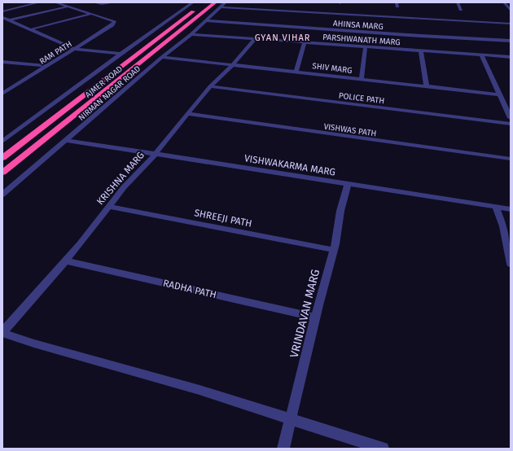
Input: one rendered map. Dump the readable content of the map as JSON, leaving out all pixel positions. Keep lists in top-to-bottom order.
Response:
{
  "streets": {
    "highway": ["AJMER ROAD"],
    "street": [
      "AHINSA MARG",
      "PARSHWANATH MARG",
      "RAM PATH",
      "SHIV MARG",
      "NIRMAN NAGAR ROAD",
      "POLICE PATH",
      "VISHWAS PATH",
      "VISHWAKARMA MARG",
      "KRISHNA MARG",
      "SHREEJI PATH",
      "RADHA PATH",
      "VRINDAVAN MARG"
    ]
  },
  "crossings": [
    ["AHINSA MARG", "PARSHWANATH MARG"],
    ["AHINSA MARG", "NIRMAN NAGAR ROAD"],
    ["PARSHWANATH MARG", "NIRMAN NAGAR ROAD"],
    ["PARSHWANATH MARG", "KRISHNA MARG"],
    ["SHIV MARG", "NIRMAN NAGAR ROAD"],
    ["SHIV MARG", "KRISHNA MARG"],
    ["NIRMAN NAGAR ROAD", "VISHWAKARMA MARG"],
    ["POLICE PATH", "KRISHNA MARG"],
    ["VISHWAS PATH", "KRISHNA MARG"],
    ["VISHWAKARMA MARG", "KRISHNA MARG"],
    ["VISHWAKARMA MARG", "VRINDAVAN MARG"],
    ["KRISHNA MARG", "SHREEJI PATH"],
    ["KRISHNA MARG", "RADHA PATH"],
    ["SHREEJI PATH", "VRINDAVAN MARG"],
    ["RADHA PATH", "VRINDAVAN MARG"]
  ],
  "districts": ["GYAN VIHAR"]
}
